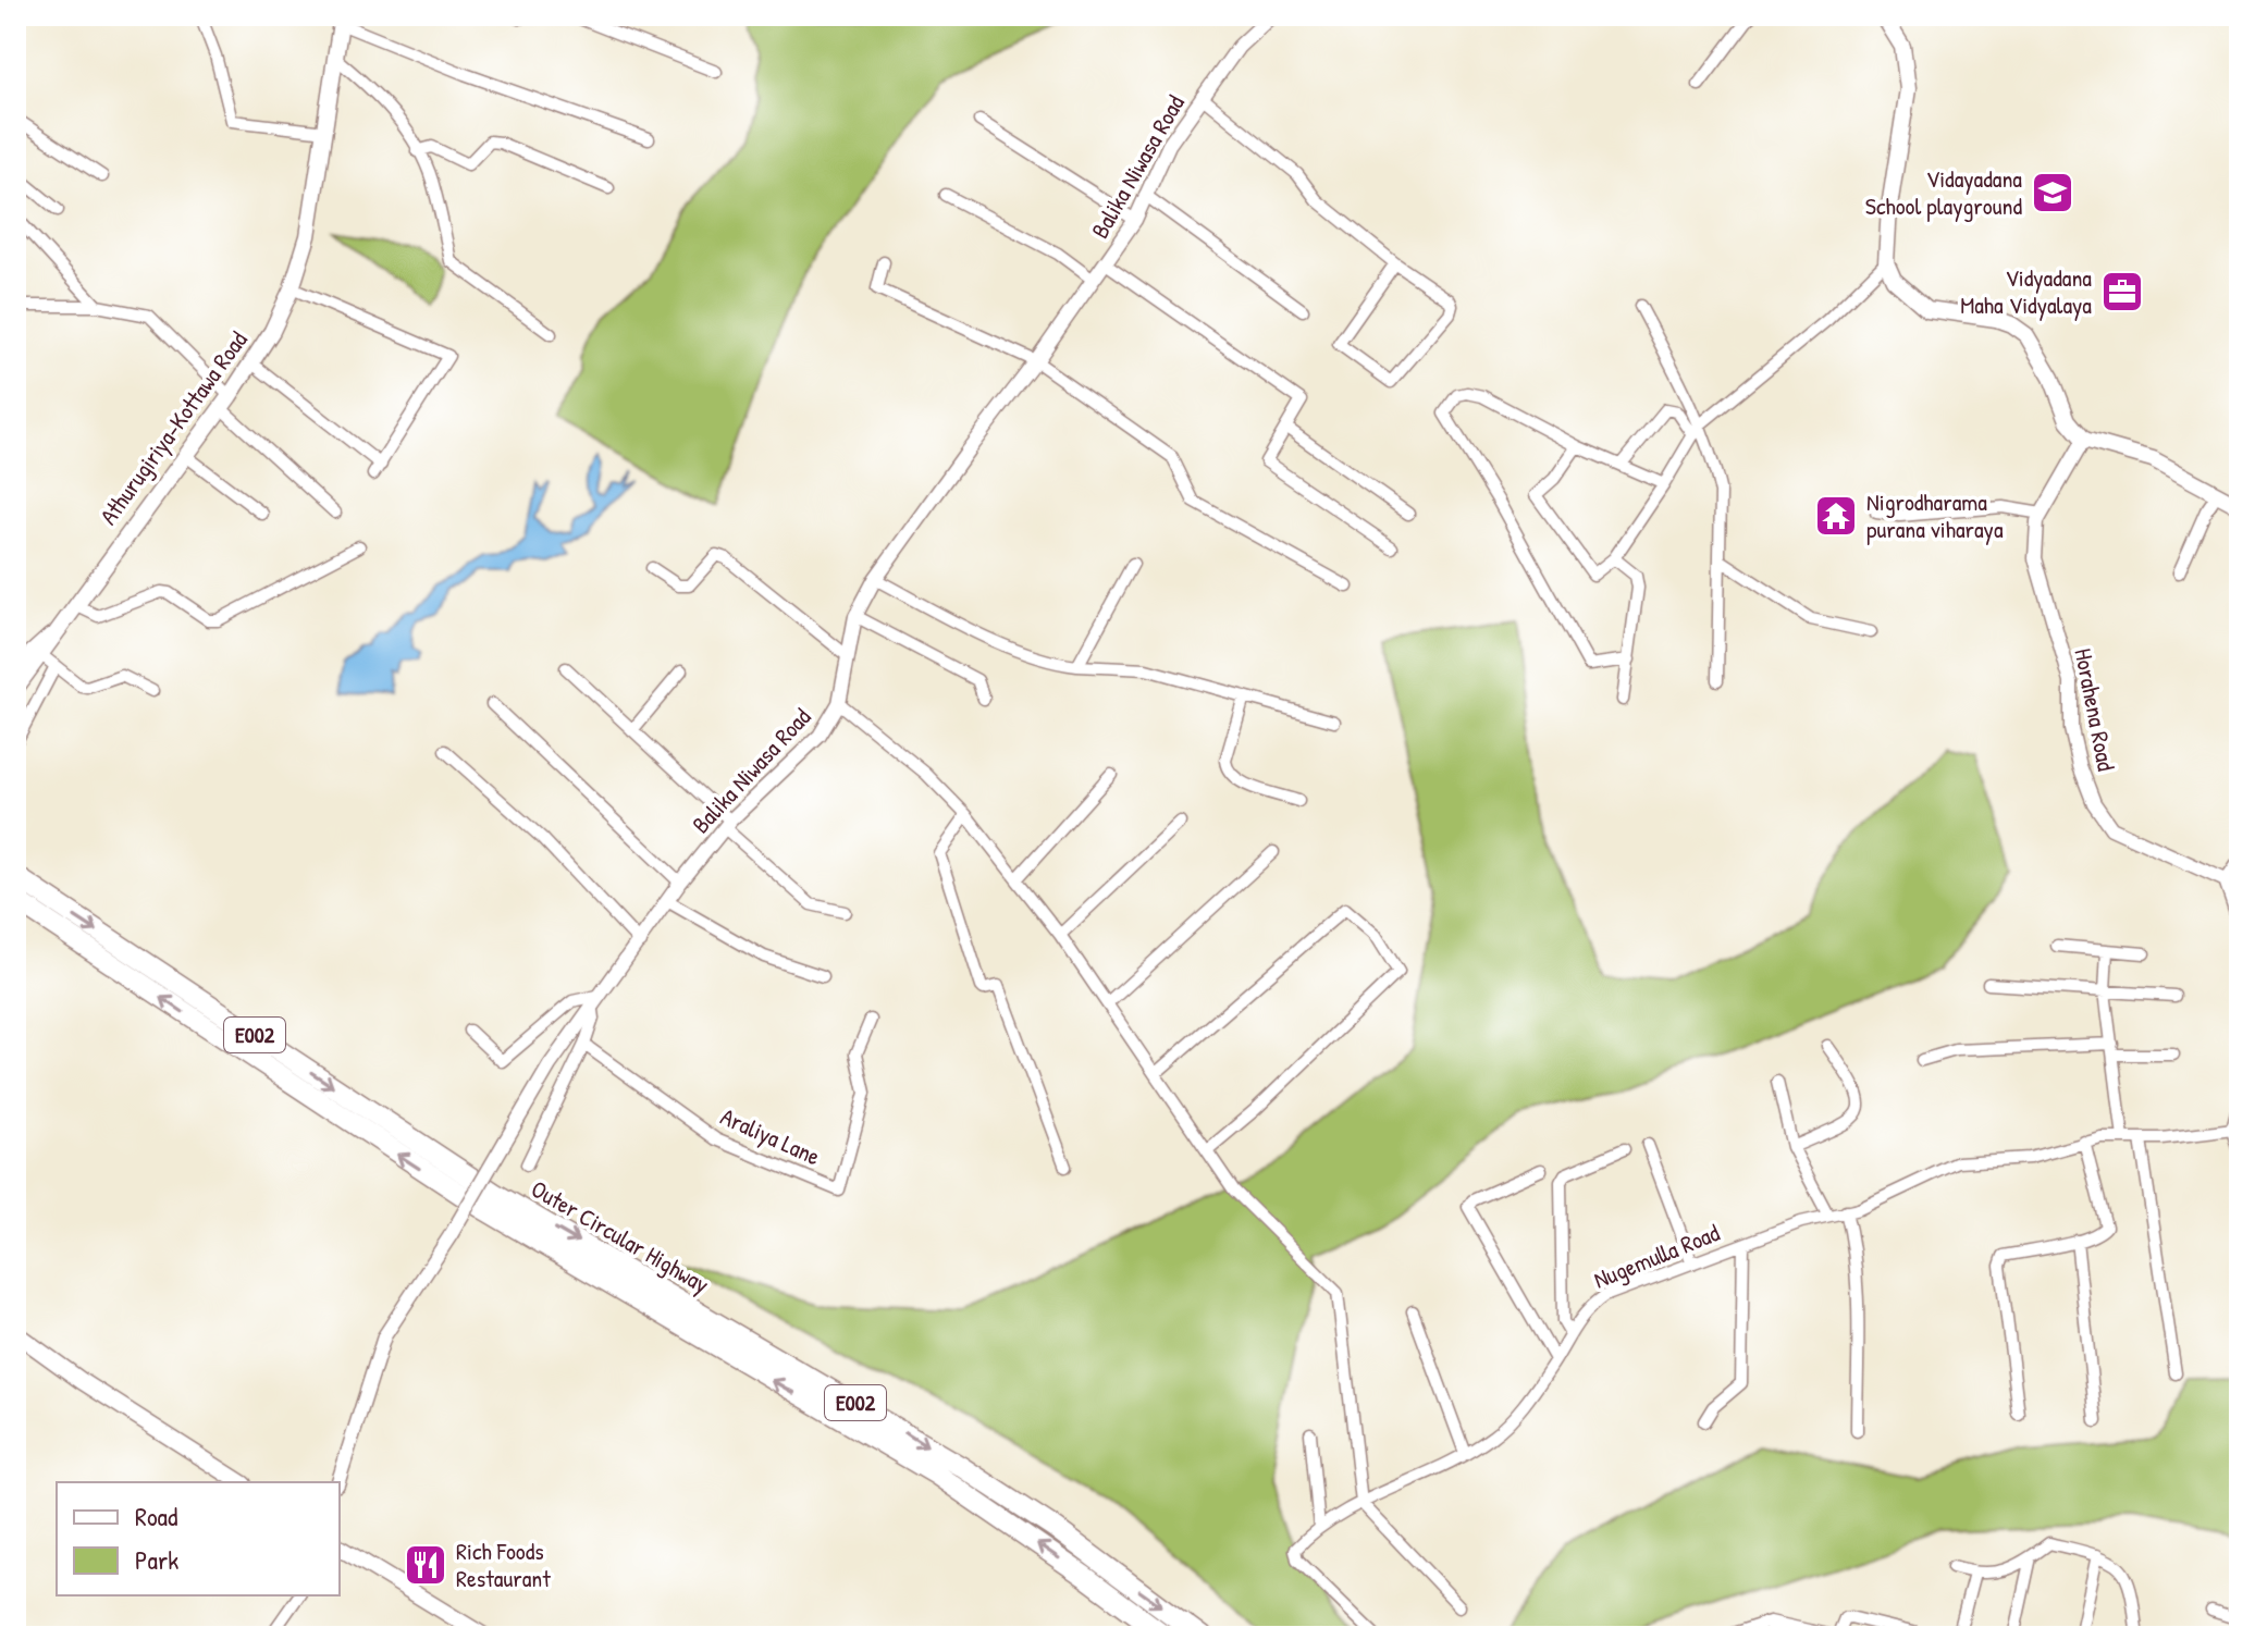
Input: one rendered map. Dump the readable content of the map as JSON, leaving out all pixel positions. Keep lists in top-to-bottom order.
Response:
{
  "streets": {
    "highway": ["E002", "Outer Circular Highway"],
    "main road": ["Athurugiriya-Kottawa Road"],
    "street": [
      "Balika Niwasa Road",
      "Horahena Road",
      "Araliya Lane",
      "Nugemulla Road"
    ]
  },
  "places": {
    "school or university": ["Vidayadana School playground"],
    "office": ["Vidyadana Maha Vidyalaya"],
    "temple": ["Nigrodharama purana viharaya"],
    "restaurant": ["Rich Foods Restaurant"]
  },
  "legend": ["Road", "Park"]
}
